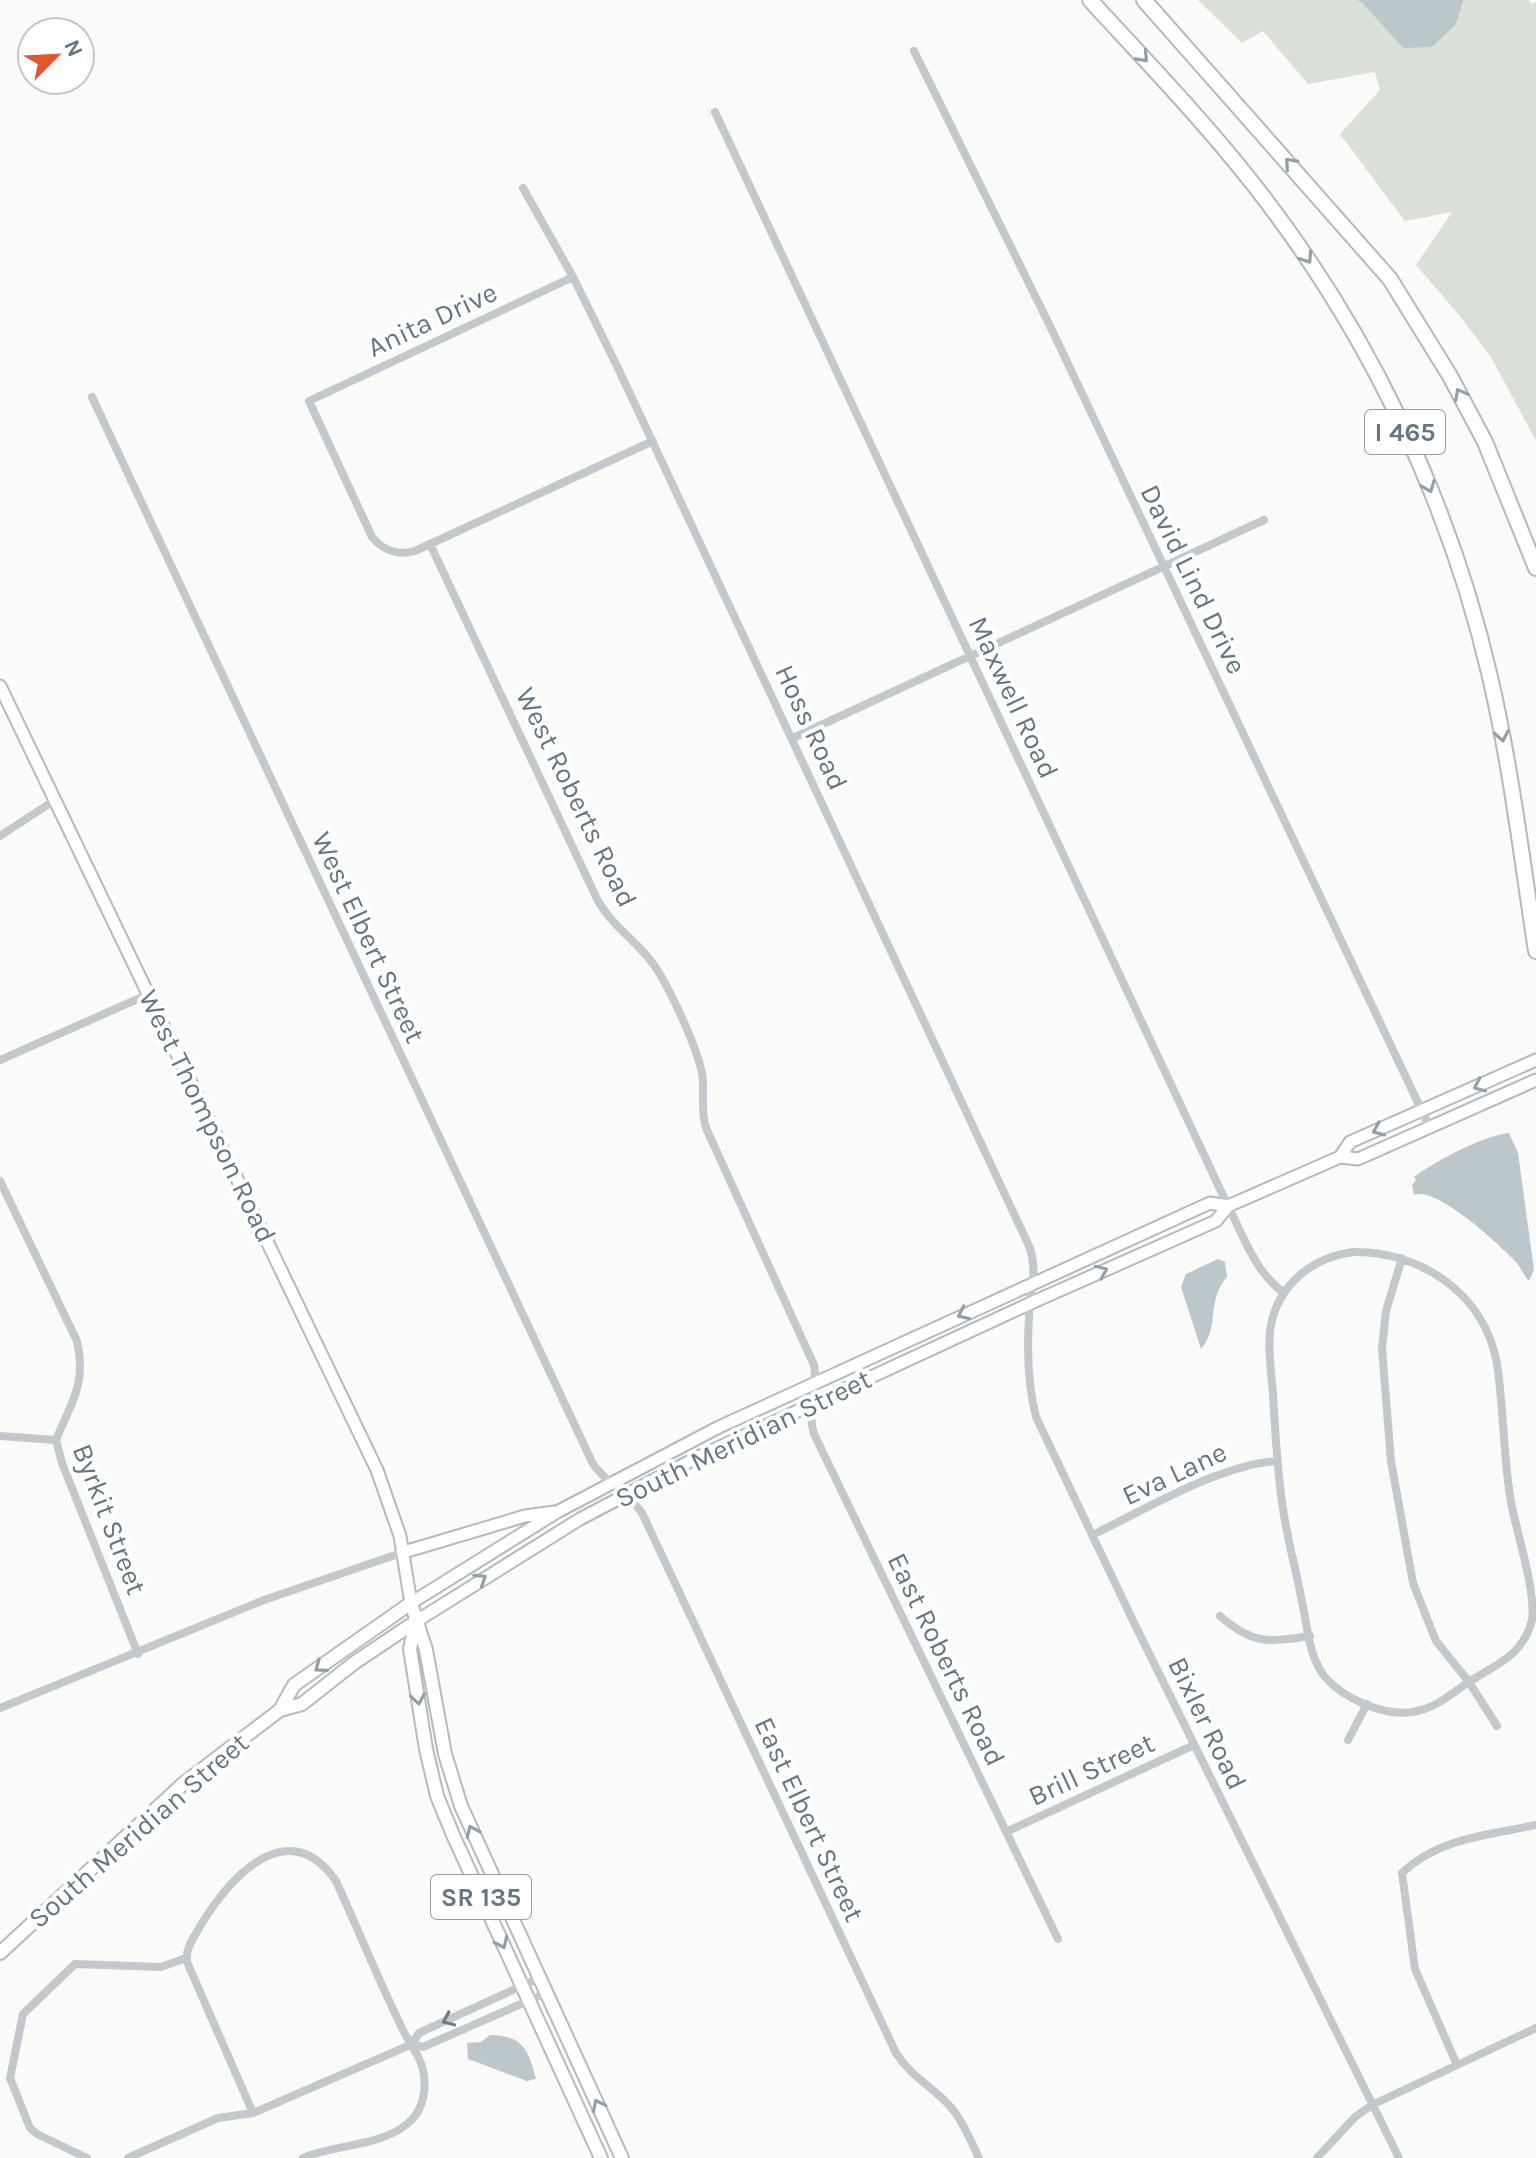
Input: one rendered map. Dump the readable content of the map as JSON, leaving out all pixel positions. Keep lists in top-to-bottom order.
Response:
{
  "streets": {
    "highway": ["I 465"],
    "main road": ["West Thompson Road", "South Meridian Street", "SR 135"],
    "street": [
      "Anita Drive",
      "David Lind Drive",
      "Maxwell Road",
      "Hoss Road",
      "West Roberts Road",
      "West Elbert Street",
      "Eva Lane",
      "Byrkit Street",
      "East Roberts Road",
      "Bixler Road",
      "Brill Street",
      "East Elbert Street"
    ]
  },
  "crossings": [
    ["Anita Drive", "Hoss Road"],
    ["Anita Drive", "West Roberts Road"],
    ["David Lind Drive", "South Meridian Street"],
    ["Maxwell Road", "South Meridian Street"],
    ["Hoss Road", "South Meridian Street"],
    ["Hoss Road", "Bixler Road"],
    ["West Roberts Road", "South Meridian Street"],
    ["West Roberts Road", "East Roberts Road"],
    ["West Elbert Street", "South Meridian Street"],
    ["West Elbert Street", "East Elbert Street"],
    ["West Thompson Road", "South Meridian Street"],
    ["West Thompson Road", "SR 135"],
    ["South Meridian Street", "Byrkit Street"],
    ["South Meridian Street", "East Roberts Road"],
    ["South Meridian Street", "Bixler Road"],
    ["South Meridian Street", "East Elbert Street"],
    ["South Meridian Street", "SR 135"],
    ["Eva Lane", "Bixler Road"],
    ["East Roberts Road", "Brill Street"],
    ["Bixler Road", "Brill Street"]
  ],
  "north": "top right"
}
